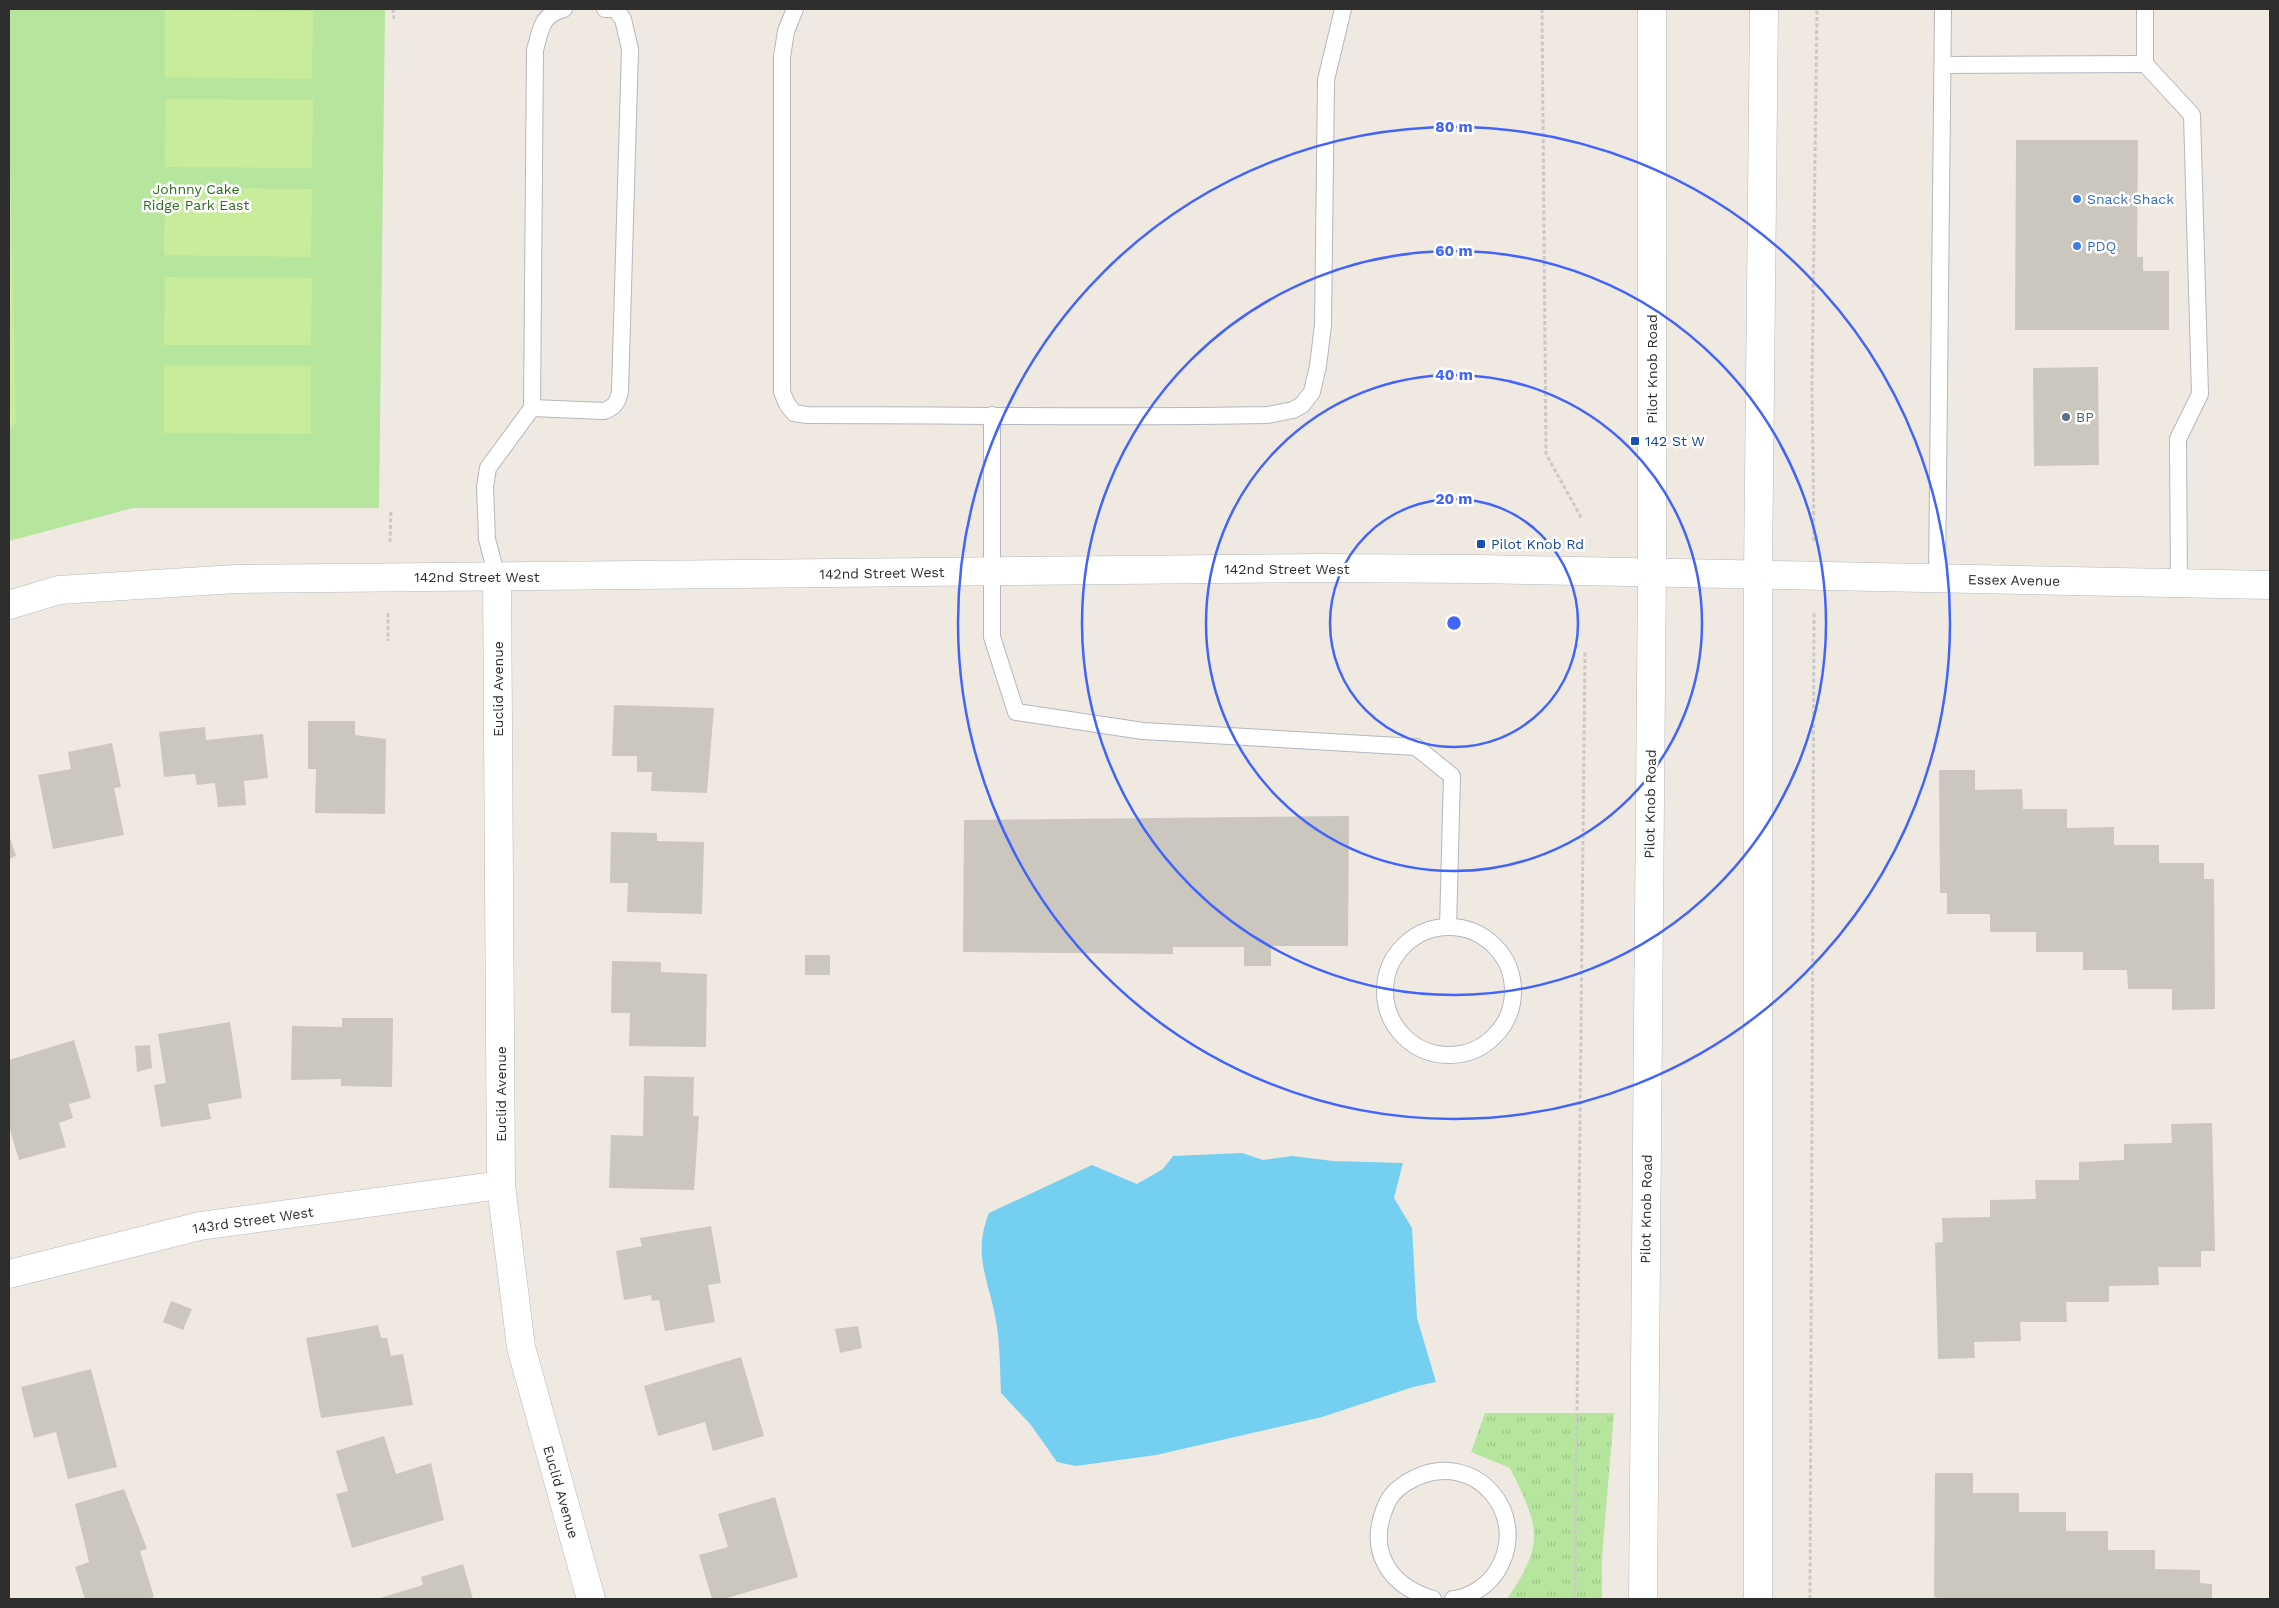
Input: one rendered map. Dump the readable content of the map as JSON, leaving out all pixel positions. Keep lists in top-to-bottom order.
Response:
{
  "streets": {
    "street": [
      "Pilot Knob Road",
      "142nd Street West",
      "Essex Avenue",
      "Euclid Avenue",
      "143rd Street West"
    ]
  },
  "crossings": [
    ["Pilot Knob Road", "142nd Street West"],
    ["142nd Street West", "Essex Avenue"],
    ["142nd Street West", "Euclid Avenue"],
    ["Euclid Avenue", "143rd Street West"]
  ],
  "parks": ["Johnny Cake Ridge Park East"],
  "places": {
    "other": ["Snack Shack", "PDQ", "BP"],
    "transit": ["142 St W", "Pilot Knob Rd"]
  },
  "rings": [
    "80 m",
    "60 m",
    "40 m",
    "20 m"
  ]
}
